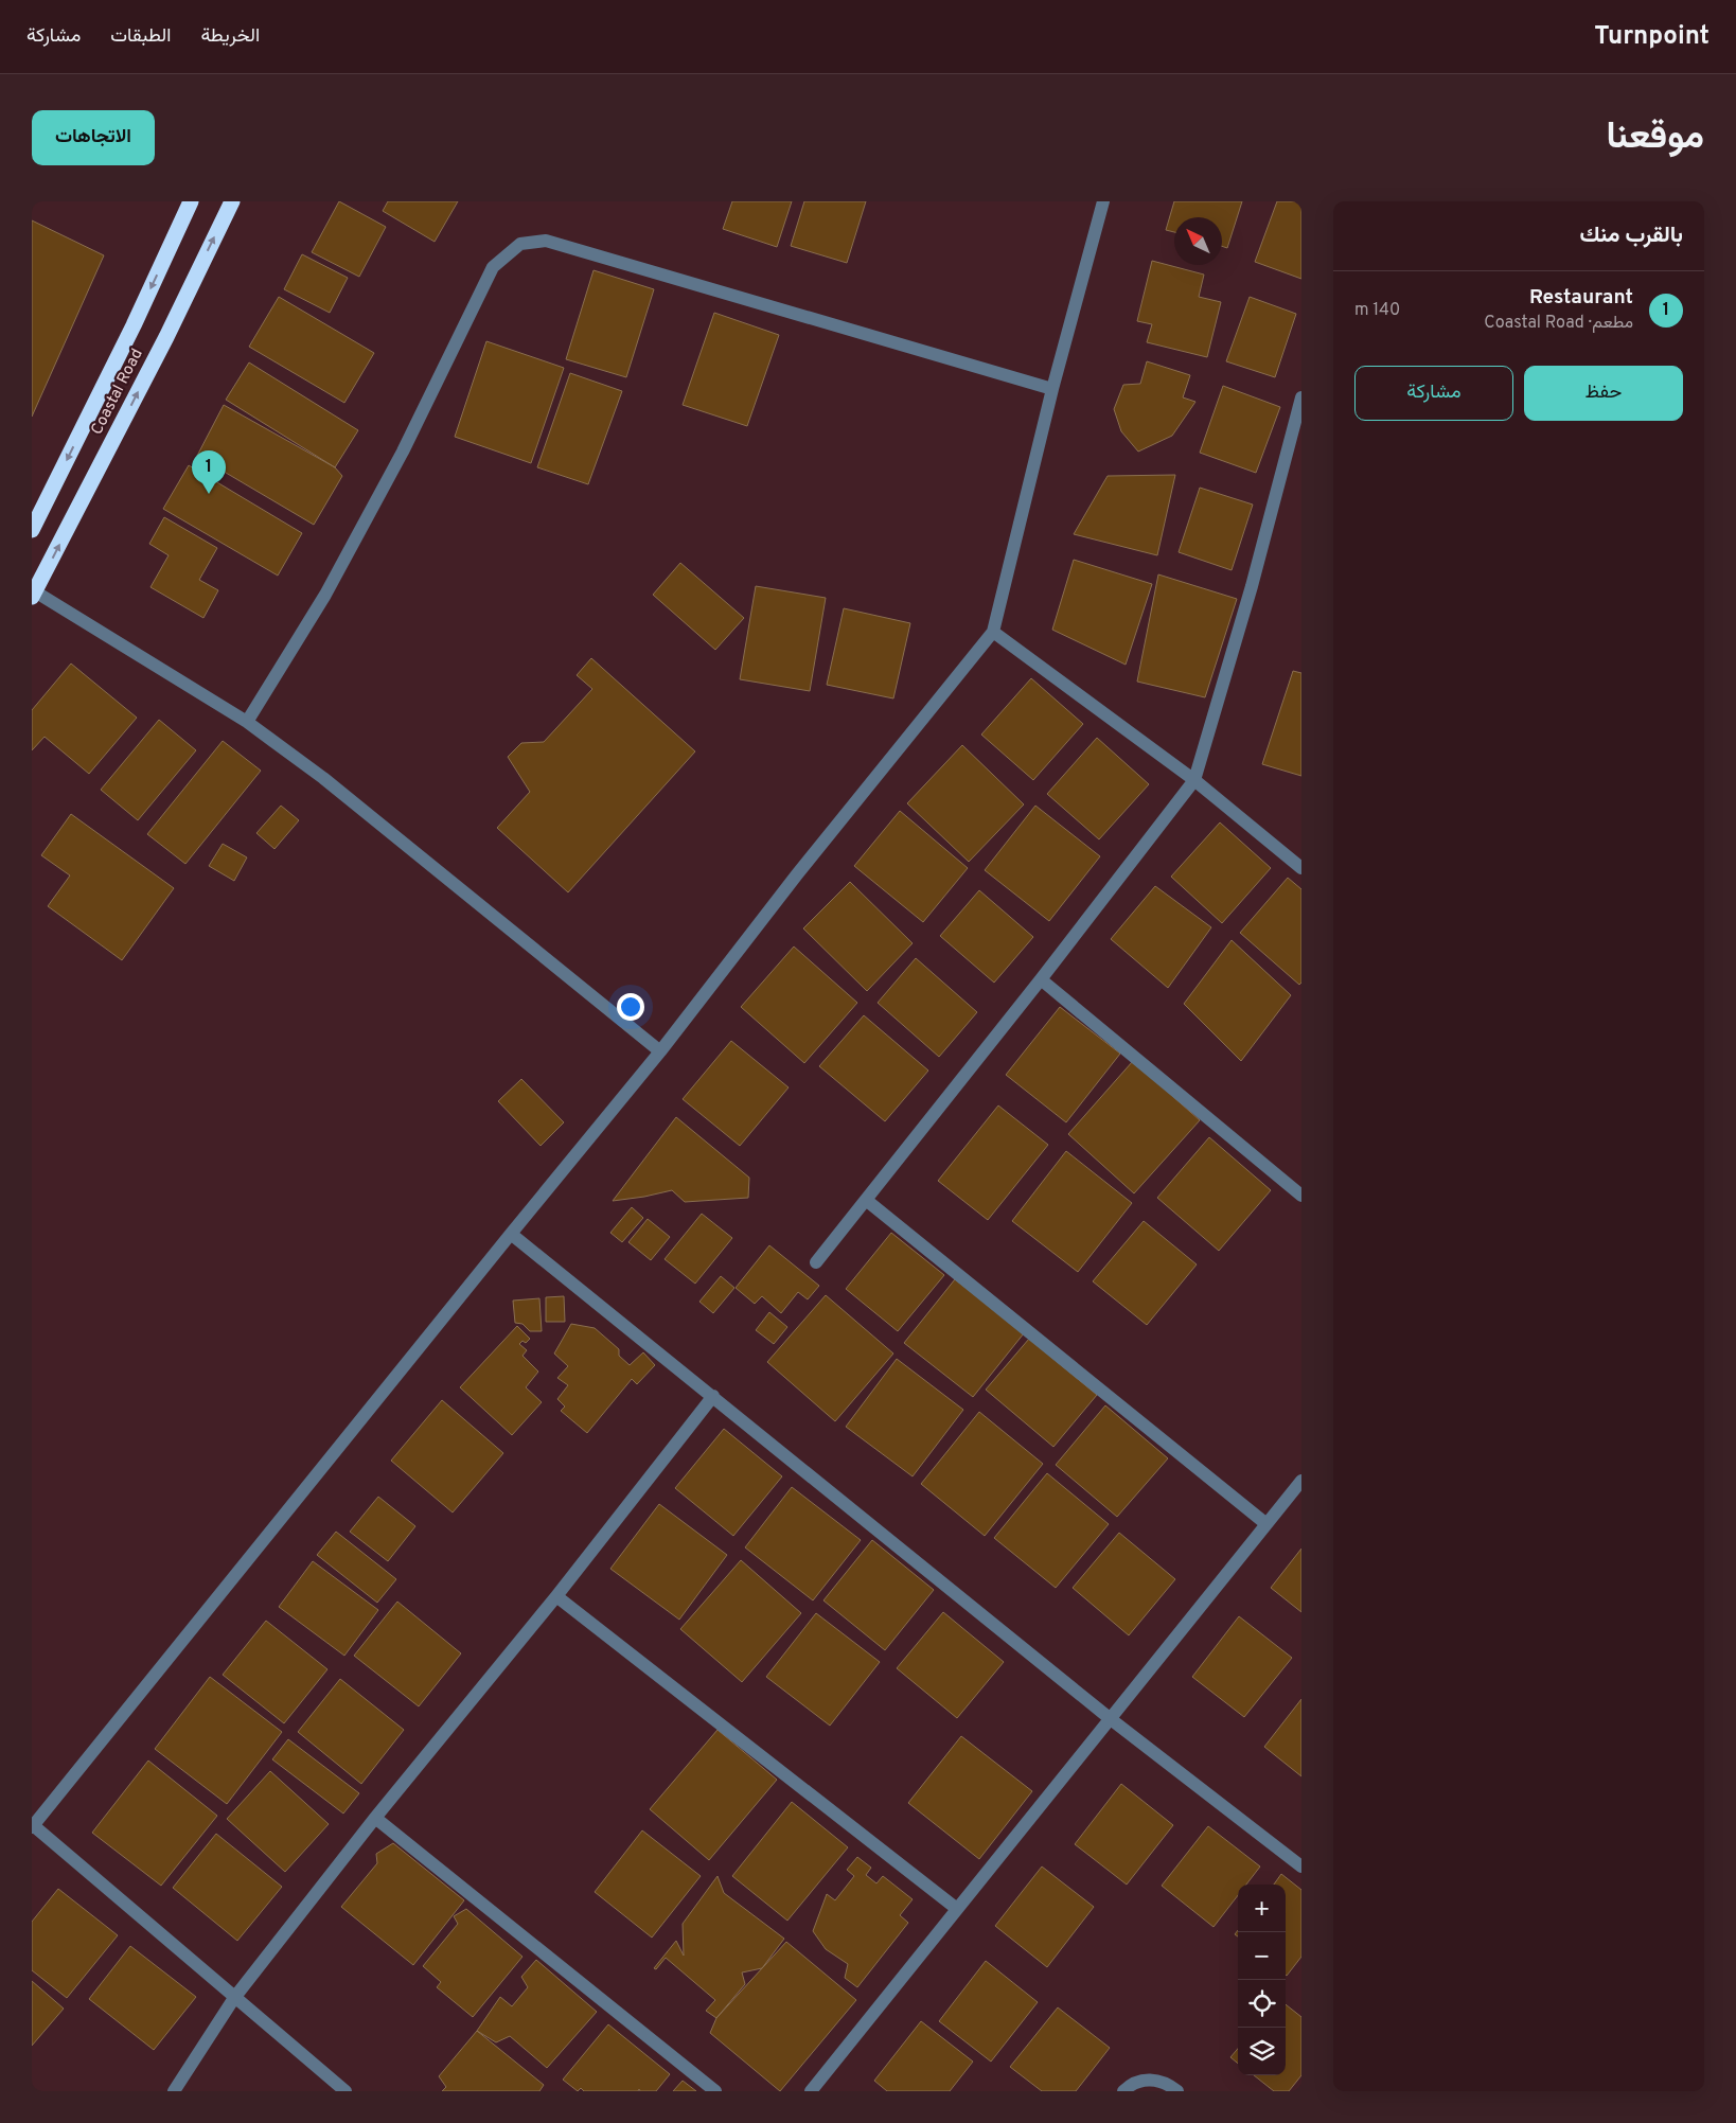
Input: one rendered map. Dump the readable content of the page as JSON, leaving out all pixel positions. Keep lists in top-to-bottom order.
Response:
{
  "streets": {
    "highway": ["Coastal Road"]
  },
  "north": "top left",
  "page": {
    "header": "Turnpoint",
    "nav": ["الخريطة", "الطبقات", "مشاركة"],
    "title": "موقعنا",
    "buttons": [
      "الاتجاهات",
      ["حفظ", "مشاركة"]
    ],
    "heading": "بالقرب منك",
    "list": [
      {
        "mark": "1",
        "name": "Restaurant",
        "note": "مطعم · Coastal Road",
        "value": "140 m"
      }
    ],
    "pins": "1",
    "map_buttons": ["+", "−"]
  }
}
